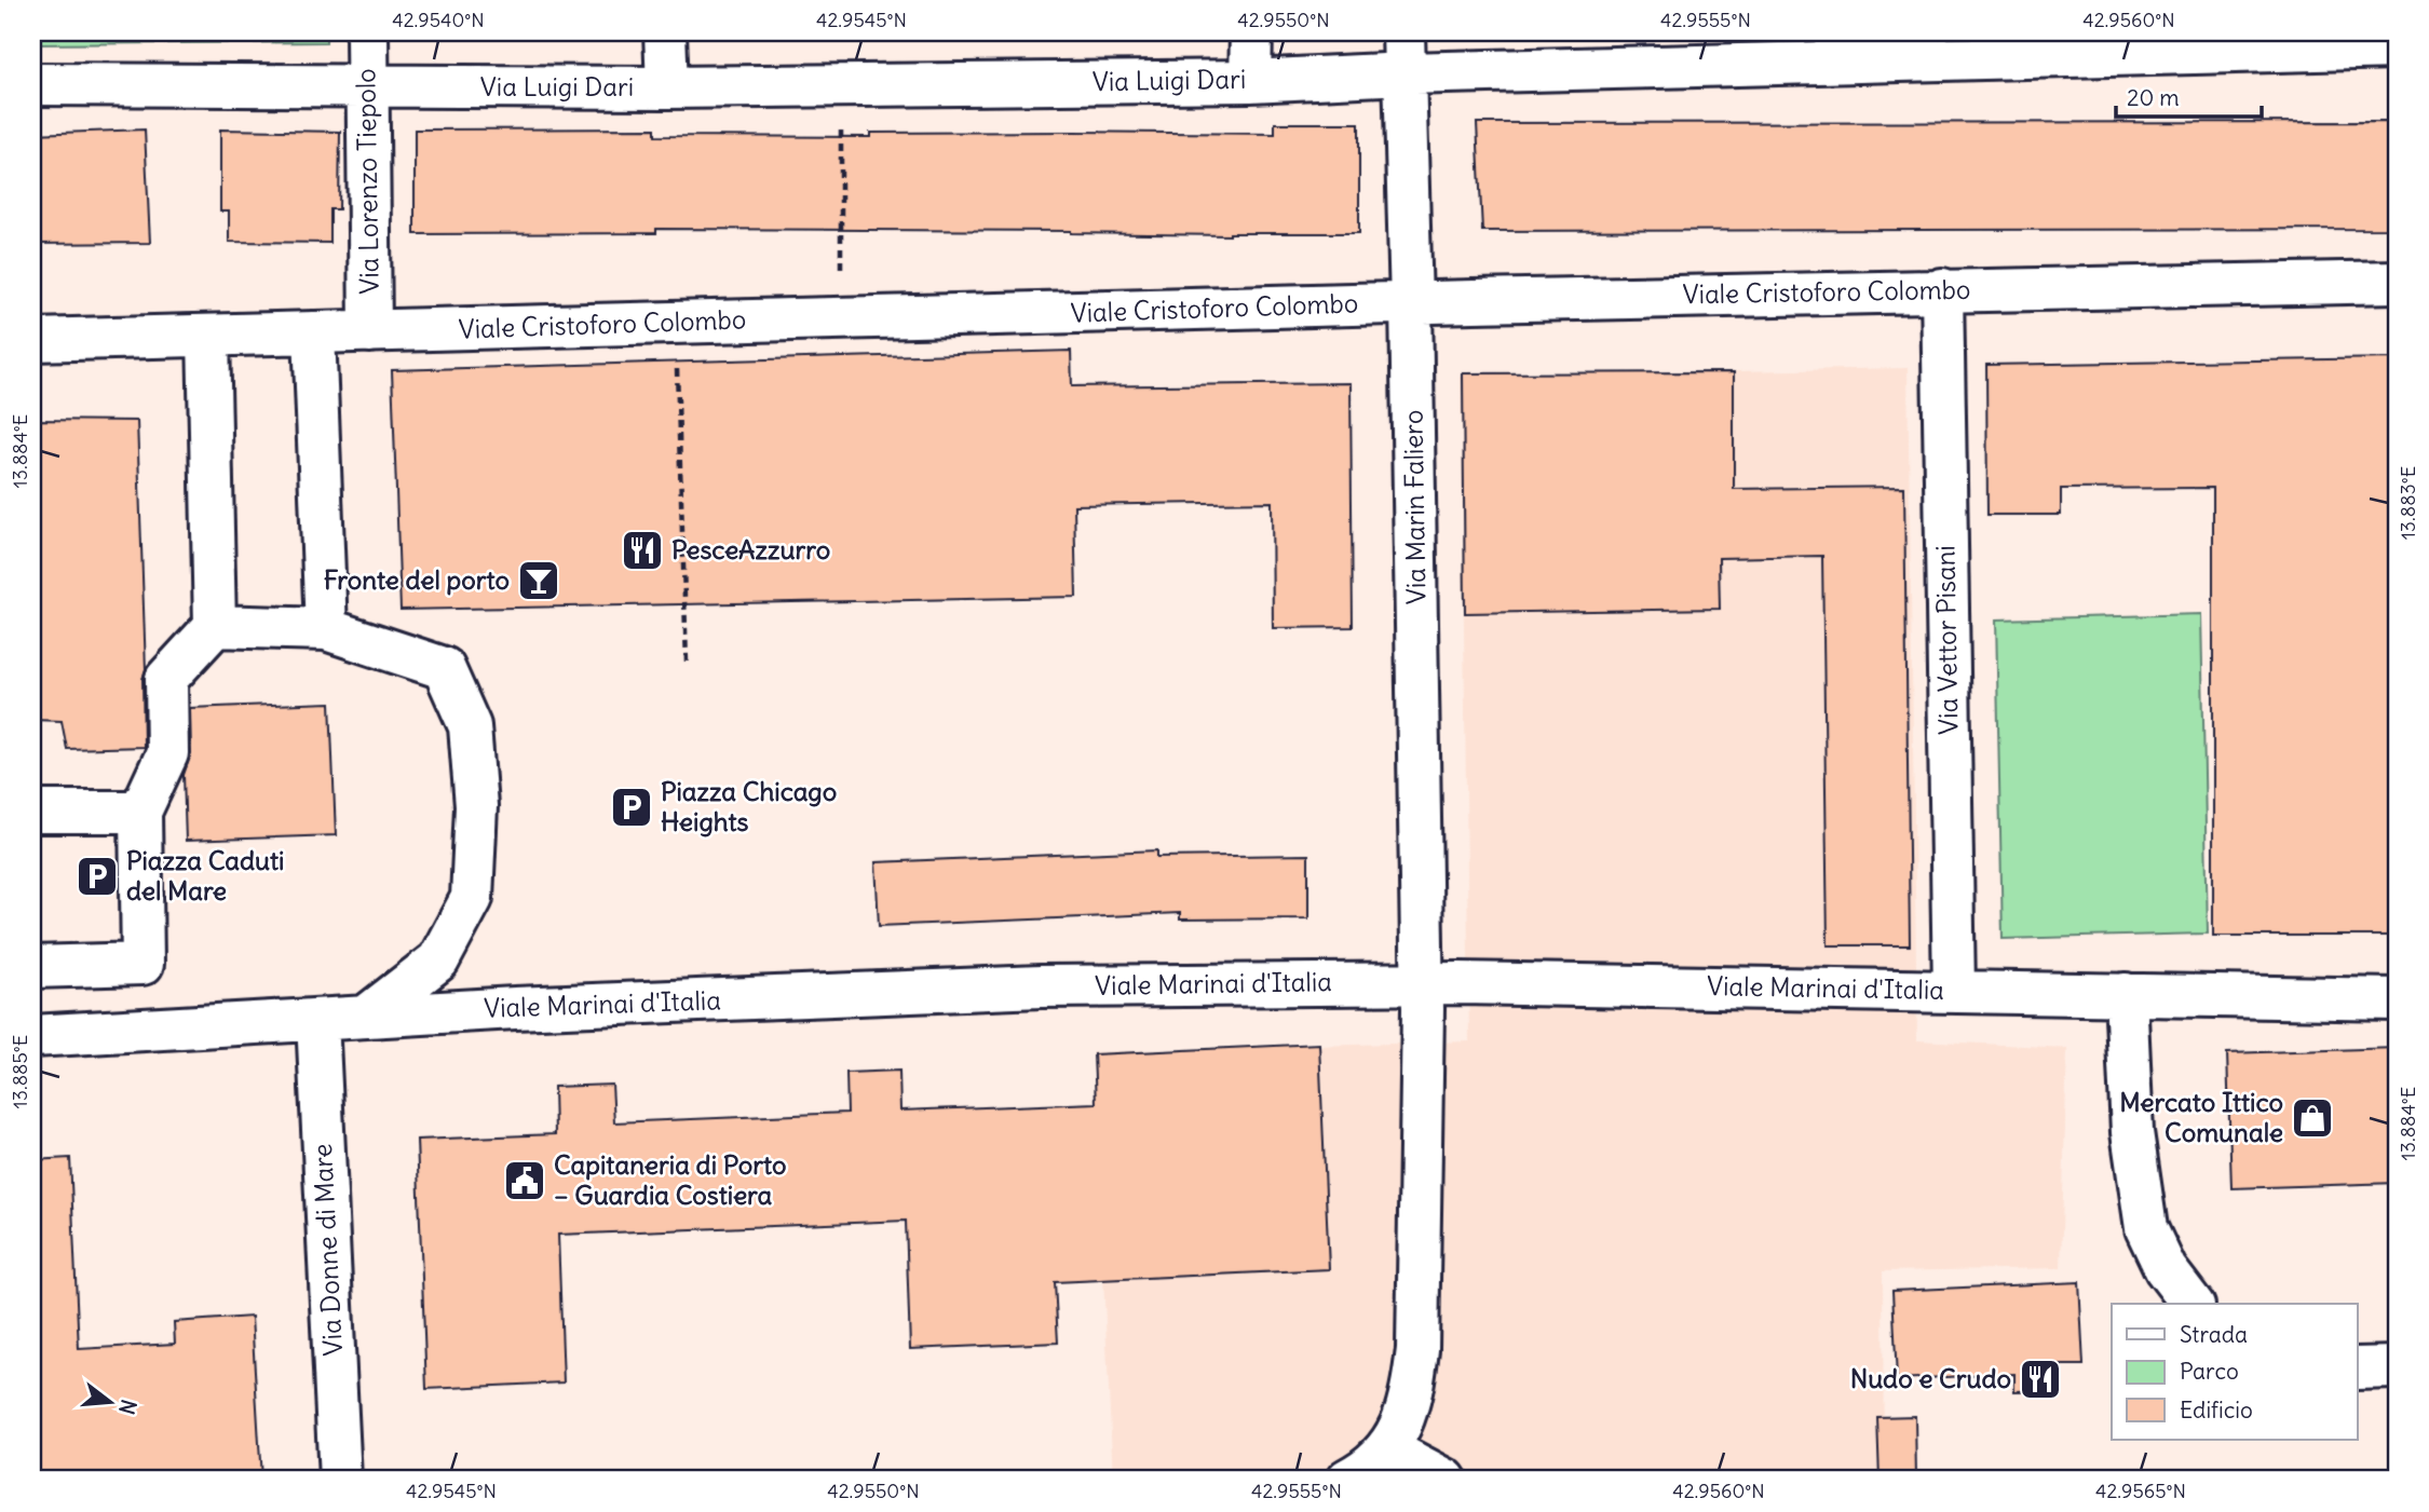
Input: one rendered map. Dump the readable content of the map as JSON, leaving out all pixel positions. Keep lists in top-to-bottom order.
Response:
{
  "streets": {
    "street": [
      "Via Luigi Dari",
      "Via Lorenzo Tiepolo",
      "Viale Cristoforo Colombo",
      "Via Marin Faliero",
      "Via Vettor Pisani",
      "Viale Marinai d'Italia",
      "Via Donne di Mare"
    ]
  },
  "crossings": [
    ["Via Luigi Dari", "Via Lorenzo Tiepolo"],
    ["Via Luigi Dari", "Via Marin Faliero"],
    ["Via Lorenzo Tiepolo", "Viale Cristoforo Colombo"],
    ["Viale Cristoforo Colombo", "Via Marin Faliero"],
    ["Viale Cristoforo Colombo", "Via Vettor Pisani"],
    ["Via Marin Faliero", "Viale Marinai d'Italia"],
    ["Via Vettor Pisani", "Viale Marinai d'Italia"],
    ["Viale Marinai d'Italia", "Via Donne di Mare"]
  ],
  "places": {
    "restaurant": ["PesceAzzurro", "Nudo e Crudo"],
    "bar": ["Fronte del porto"],
    "parking": ["Piazza Chicago Heights", "Piazza Caduti del Mare"],
    "shop": ["Mercato Ittico Comunale"],
    "public building": ["Capitaneria di Porto – Guardia Costiera"]
  },
  "legend": ["Strada", "Parco", "Edificio"],
  "scale_bar": "20 m",
  "north": "right",
  "coordinates": [
    "42.9540°N",
    "42.9545°N",
    "42.9550°N",
    "42.9555°N",
    "42.9560°N",
    "13.884°E",
    "13.883°E",
    "13.885°E",
    "42.9565°N"
  ]
}
